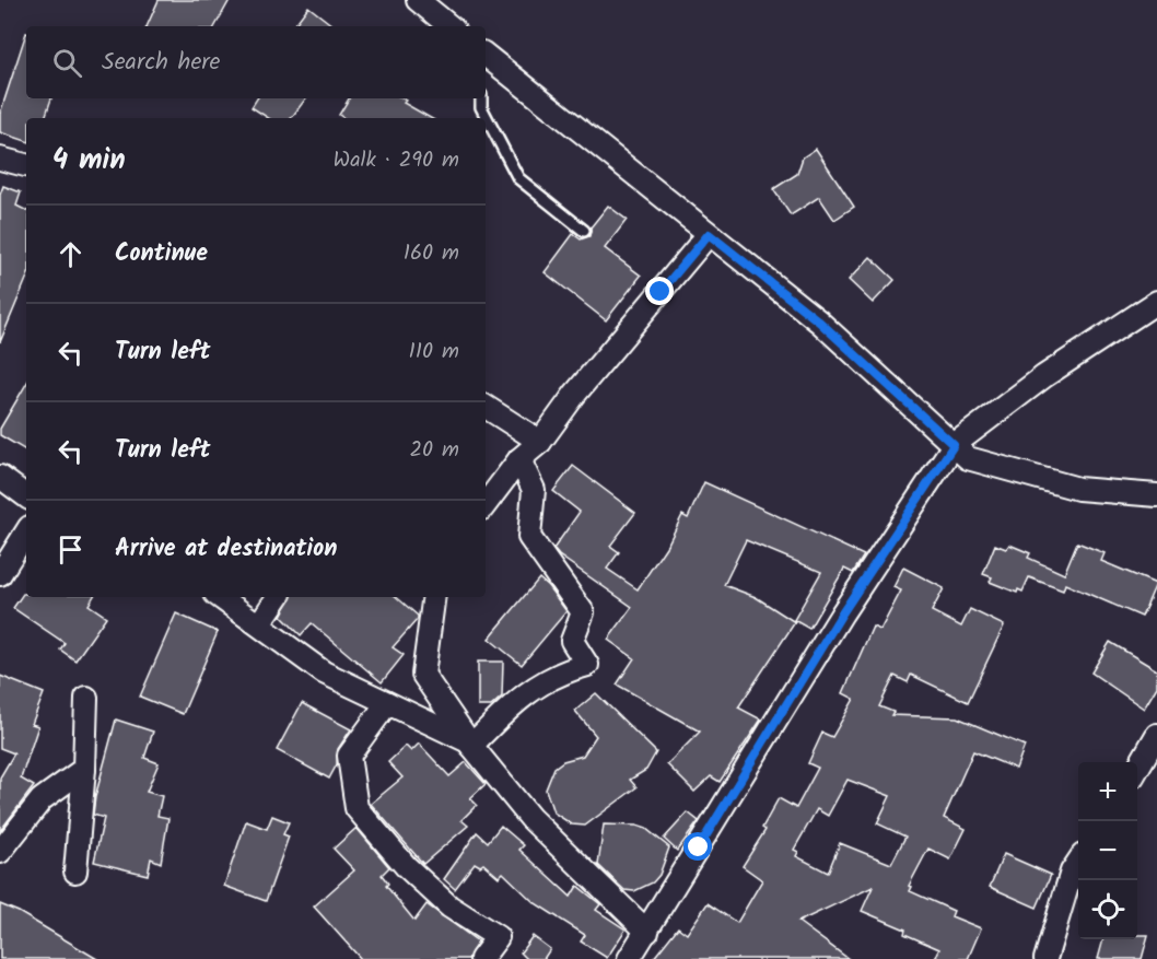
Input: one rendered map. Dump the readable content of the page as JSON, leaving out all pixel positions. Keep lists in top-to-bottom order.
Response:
{
  "page": {
    "search": "Search here",
    "heading": ["4 min", "Walk · 290 m"],
    "list": [
      ["Continue", "160 m"],
      ["Turn left", "110 m"],
      ["Turn left", "20 m"],
      "Arrive at destination"
    ],
    "map_buttons": ["+", "−"]
  }
}
